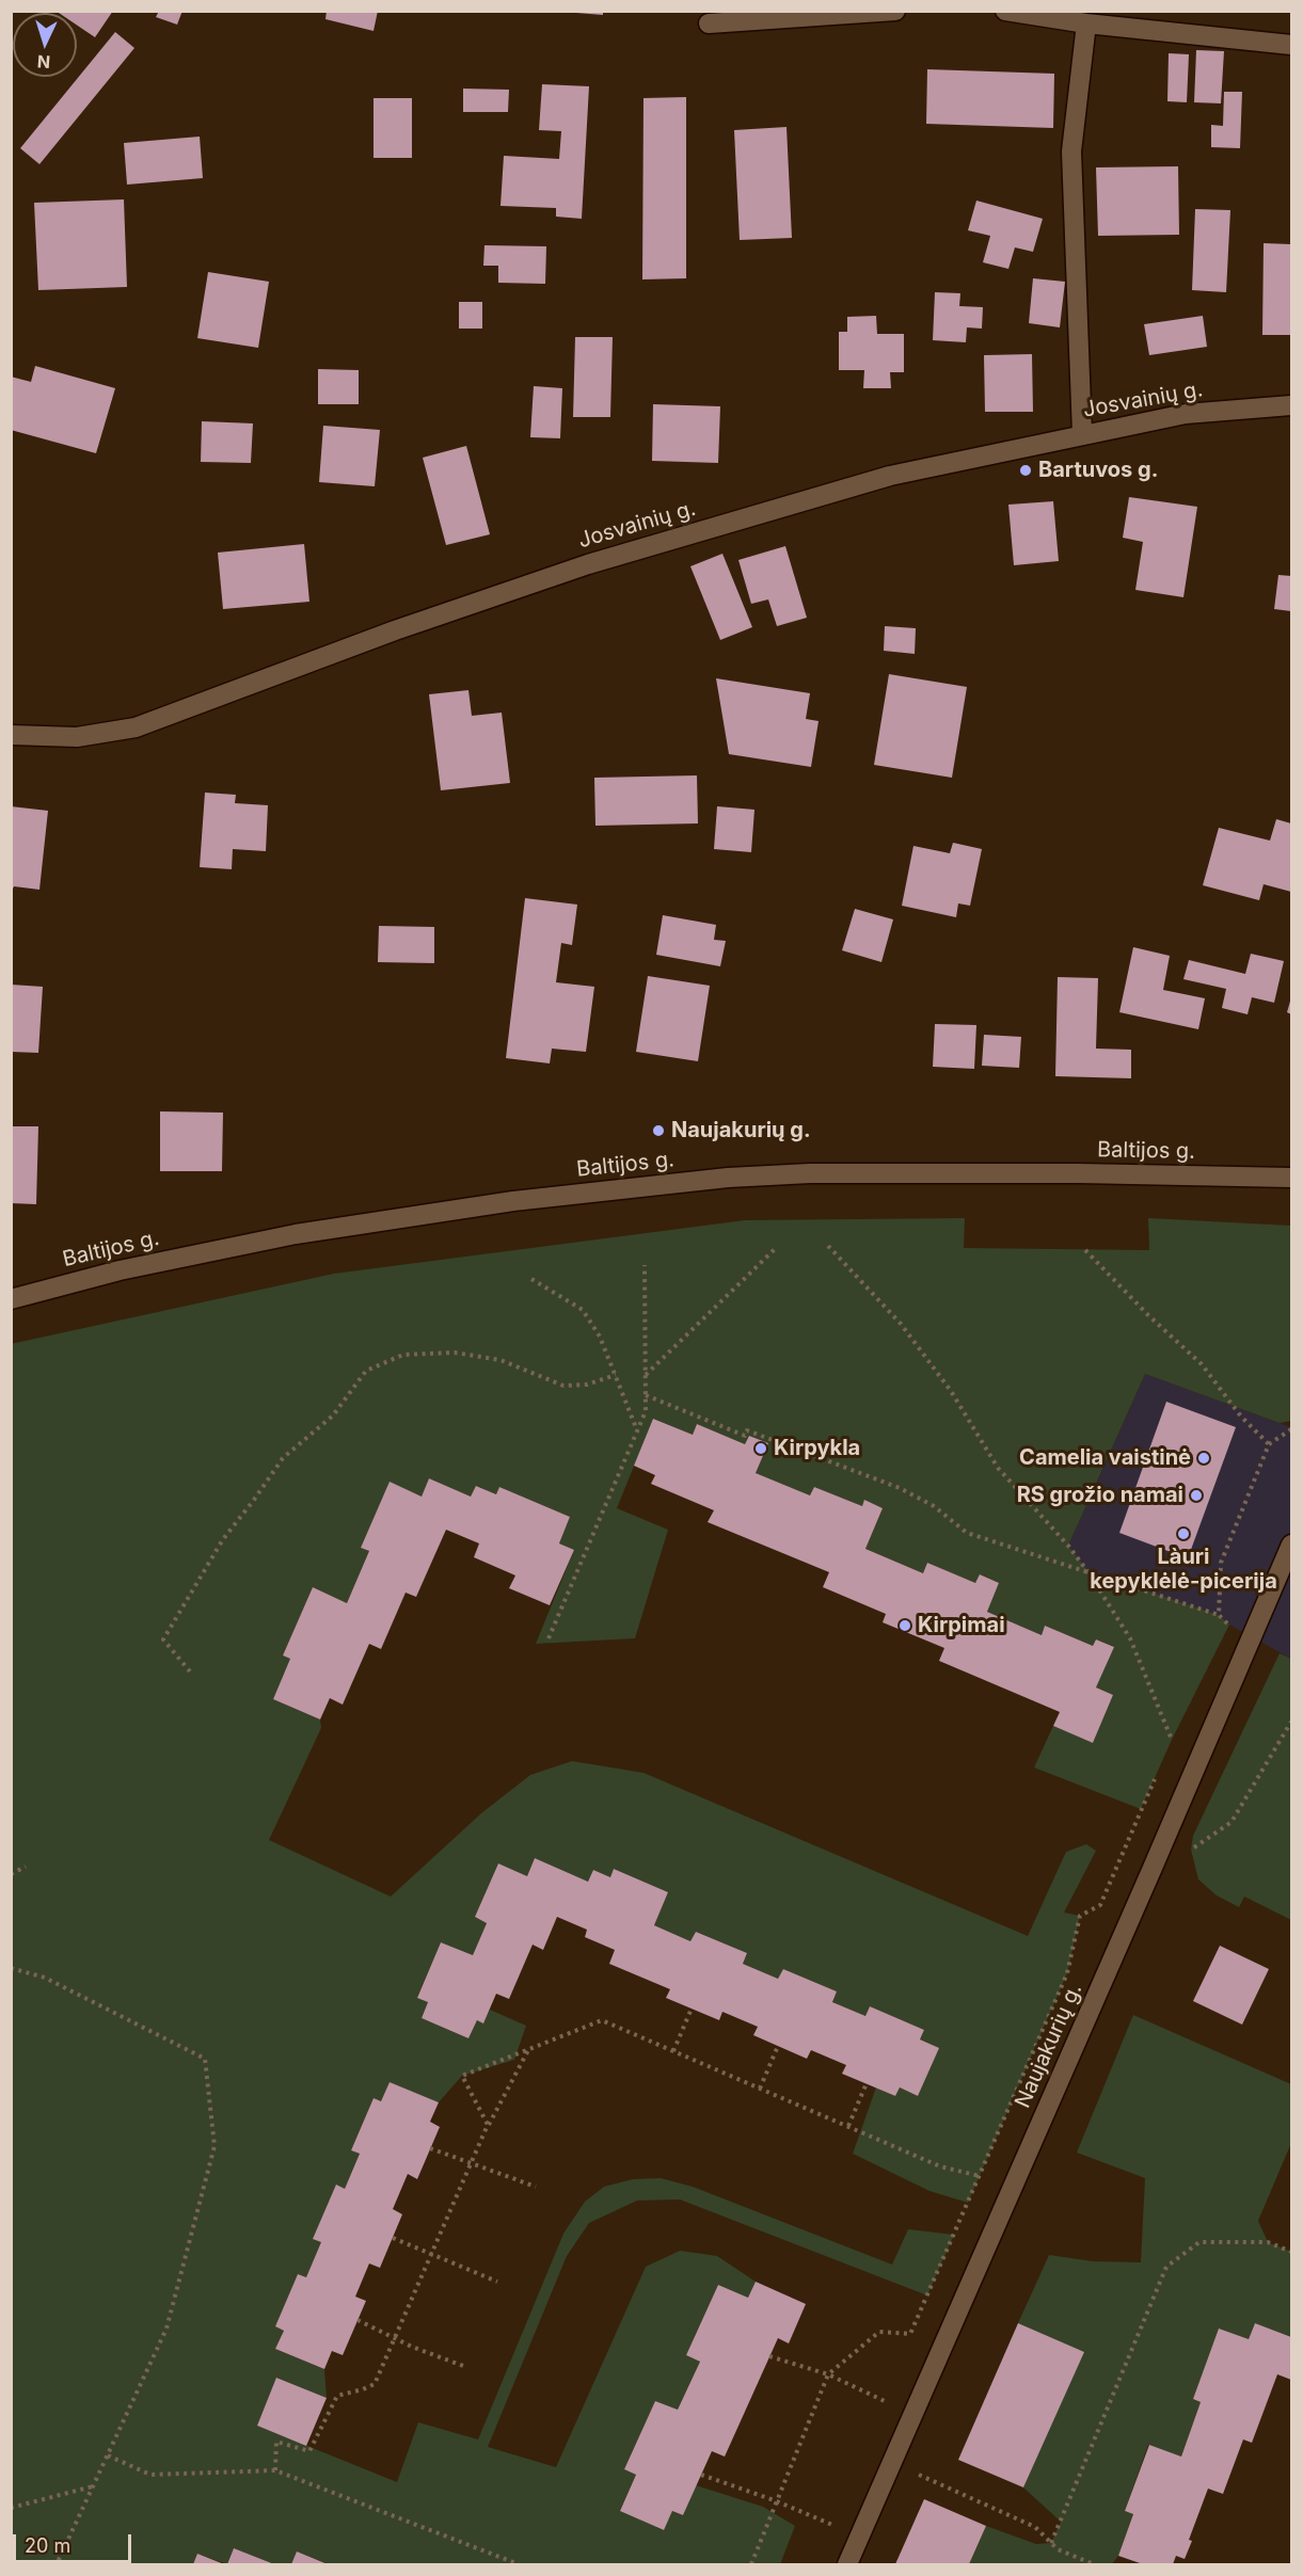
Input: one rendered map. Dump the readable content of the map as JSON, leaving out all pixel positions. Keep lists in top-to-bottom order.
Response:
{
  "streets": {
    "street": ["Josvainių g.", "Baltijos g.", "Naujakurių g."]
  },
  "places": [
    "Bartuvos g.",
    "Naujakurių g.",
    "Kirpykla",
    "Camelia vaistinė",
    "RS grožio namai",
    "Làuri kepyklėlė-picerija",
    "Kirpimai"
  ],
  "scale_bar": "20 m",
  "north": "bottom"
}
